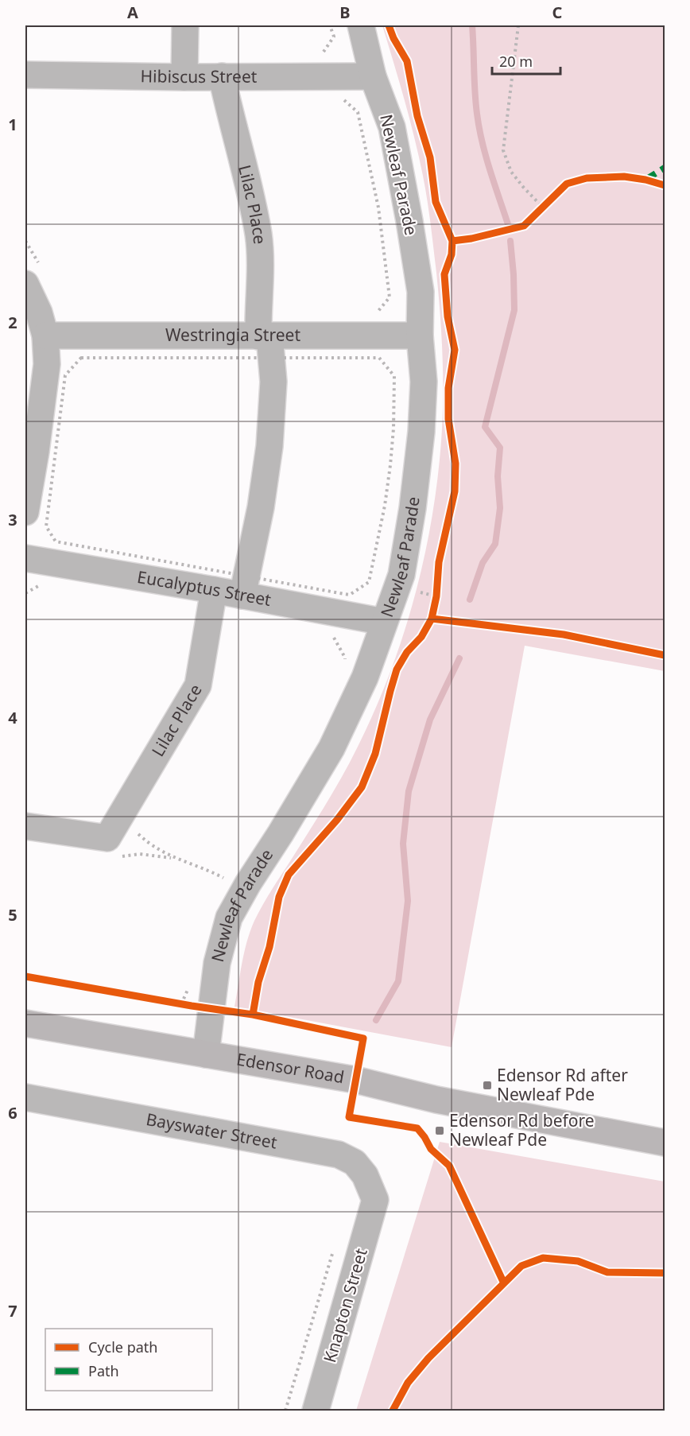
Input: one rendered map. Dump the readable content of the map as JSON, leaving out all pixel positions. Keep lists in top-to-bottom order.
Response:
{
  "streets": {
    "main road": ["Edensor Road"],
    "street": [
      "Hibiscus Street",
      "Newleaf Parade",
      "Lilac Place",
      "Westringia Street",
      "Eucalyptus Street",
      "Bayswater Street",
      "Knapton Street"
    ]
  },
  "crossings": [
    ["Hibiscus Street", "Newleaf Parade"],
    ["Hibiscus Street", "Lilac Place"],
    ["Newleaf Parade", "Westringia Street"],
    ["Newleaf Parade", "Eucalyptus Street"],
    ["Newleaf Parade", "Edensor Road"],
    ["Lilac Place", "Westringia Street"],
    ["Lilac Place", "Eucalyptus Street"],
    ["Bayswater Street", "Knapton Street"]
  ],
  "places": {
    "transit": ["Edensor Rd after Newleaf Pde", "Edensor Rd before Newleaf Pde"]
  },
  "legend": ["Cycle path", "Path"],
  "scale_bar": "20 m",
  "grid": {
    "columns": ["A", "B", "C"],
    "rows": [
      "1",
      "2",
      "3",
      "4",
      "5",
      "6",
      "7"
    ]
  }
}
